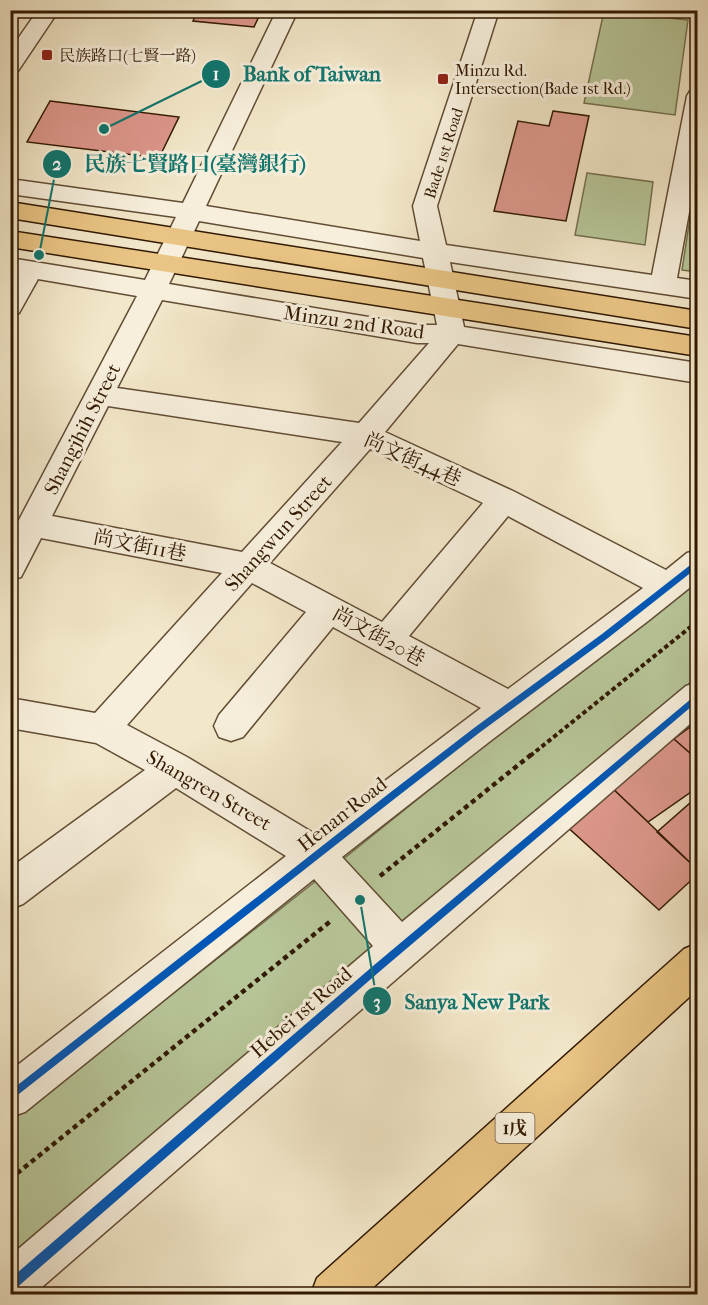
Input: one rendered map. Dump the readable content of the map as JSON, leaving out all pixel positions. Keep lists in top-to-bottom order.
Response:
{
  "streets": {
    "main road": ["Minzu 2nd Road", "1戊"],
    "street": [
      "Bade 1st Road",
      "Shangjhih Street",
      "尚文街44巷",
      "Shangwun Street",
      "尚文街11巷",
      "尚文街20巷",
      "Shangren Street",
      "Henan Road",
      "Hebei 1st Road"
    ]
  },
  "crossings": [
    ["Bade 1st Road", "Minzu 2nd Road"],
    ["Bade 1st Road", "Shangwun Street"],
    ["Minzu 2nd Road", "Shangjhih Street"],
    ["Minzu 2nd Road", "Shangwun Street"],
    ["Shangjhih Street", "尚文街44巷"],
    ["Shangjhih Street", "尚文街11巷"],
    ["尚文街44巷", "Shangwun Street"],
    ["尚文街44巷", "Henan Road"],
    ["Shangwun Street", "尚文街11巷"],
    ["Shangwun Street", "尚文街20巷"],
    ["Shangwun Street", "Shangren Street"],
    ["尚文街11巷", "尚文街20巷"],
    ["尚文街20巷", "Henan Road"],
    ["Shangren Street", "Henan Road"],
    ["Shangren Street", "Hebei 1st Road"]
  ],
  "places": {
    "transit": ["民族路口(七賢一路)", "Minzu Rd. Intersection(Bade 1st Rd.)"],
    "other": ["Bank of Taiwan", "民族七賢路口(臺灣銀行)", "Sanya New Park"]
  }
}
